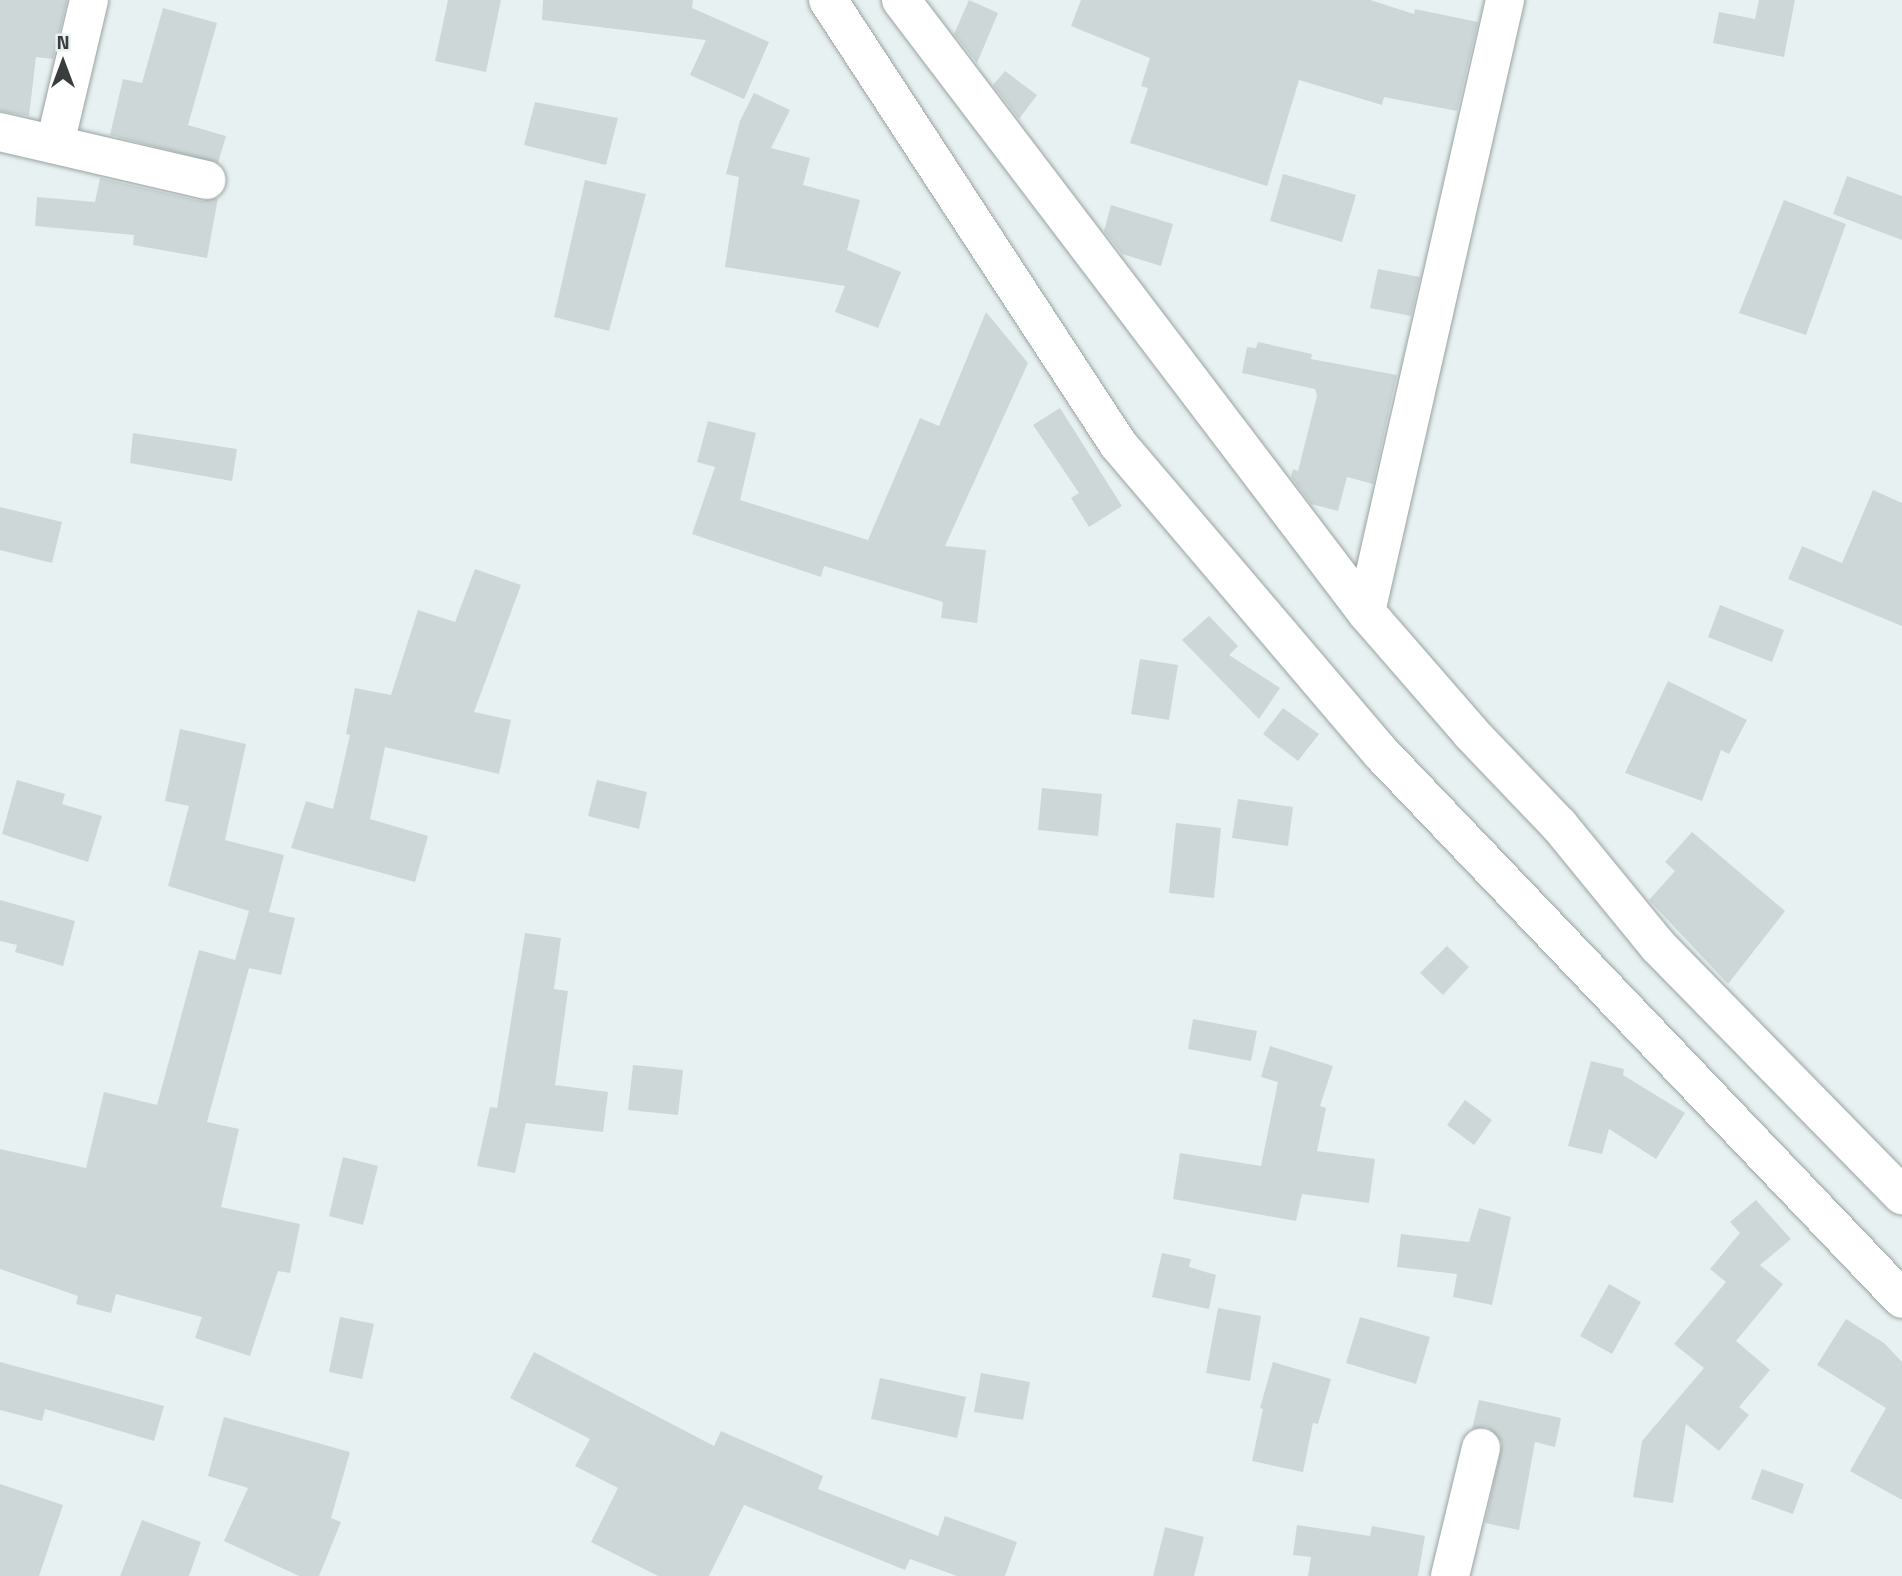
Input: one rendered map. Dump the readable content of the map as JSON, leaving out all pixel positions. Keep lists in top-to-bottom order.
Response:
{
  "north": "top"
}
